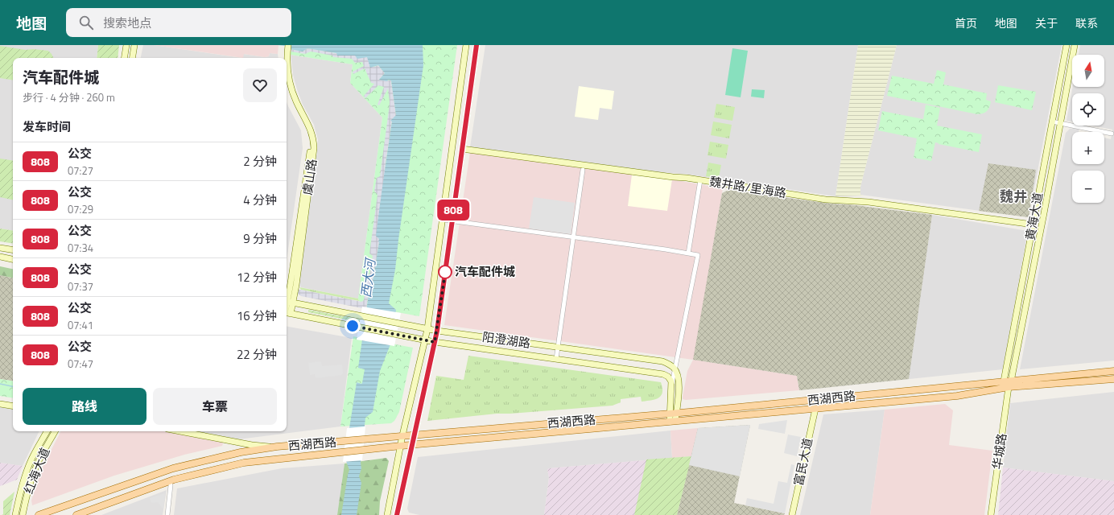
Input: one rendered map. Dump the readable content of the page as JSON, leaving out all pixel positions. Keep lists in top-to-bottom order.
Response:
{
  "streets": {
    "main road": ["西湖西路"],
    "street": [
      "虞山路",
      "魏井路/里海路",
      "黄海大道",
      "阳澄湖路",
      "华城路",
      "富民大道",
      "红海大道"
    ]
  },
  "crossings": [
    ["虞山路", "阳澄湖路"],
    ["魏井路/里海路", "黄海大道"],
    ["黄海大道", "西湖西路"],
    ["黄海大道", "华城路"],
    ["西湖西路", "华城路"],
    ["西湖西路", "富民大道"]
  ],
  "districts": ["魏井"],
  "water": ["西大河"],
  "places": ["汽车配件城"],
  "lines": ["bus line 808"],
  "north": "top",
  "page": {
    "header": "地图",
    "search": "搜索地点",
    "nav": [
      "首页",
      "地图",
      "关于",
      "联系"
    ],
    "on_map": "808",
    "map_buttons": ["+", "−"],
    "heading": [
      ["汽车配件城", "步行 · 4 分钟 · 260 m"],
      "发车时间"
    ],
    "list": [
      {
        "mark": "808",
        "name": "公交",
        "note": "07:27",
        "value": "2 分钟"
      },
      {
        "mark": "808",
        "name": "公交",
        "note": "07:29",
        "value": "4 分钟"
      },
      {
        "mark": "808",
        "name": "公交",
        "note": "07:34",
        "value": "9 分钟"
      },
      {
        "mark": "808",
        "name": "公交",
        "note": "07:37",
        "value": "12 分钟"
      },
      {
        "mark": "808",
        "name": "公交",
        "note": "07:41",
        "value": "16 分钟"
      },
      {
        "mark": "808",
        "name": "公交",
        "note": "07:47",
        "value": "22 分钟"
      }
    ],
    "buttons": ["路线", "车票"]
  }
}
